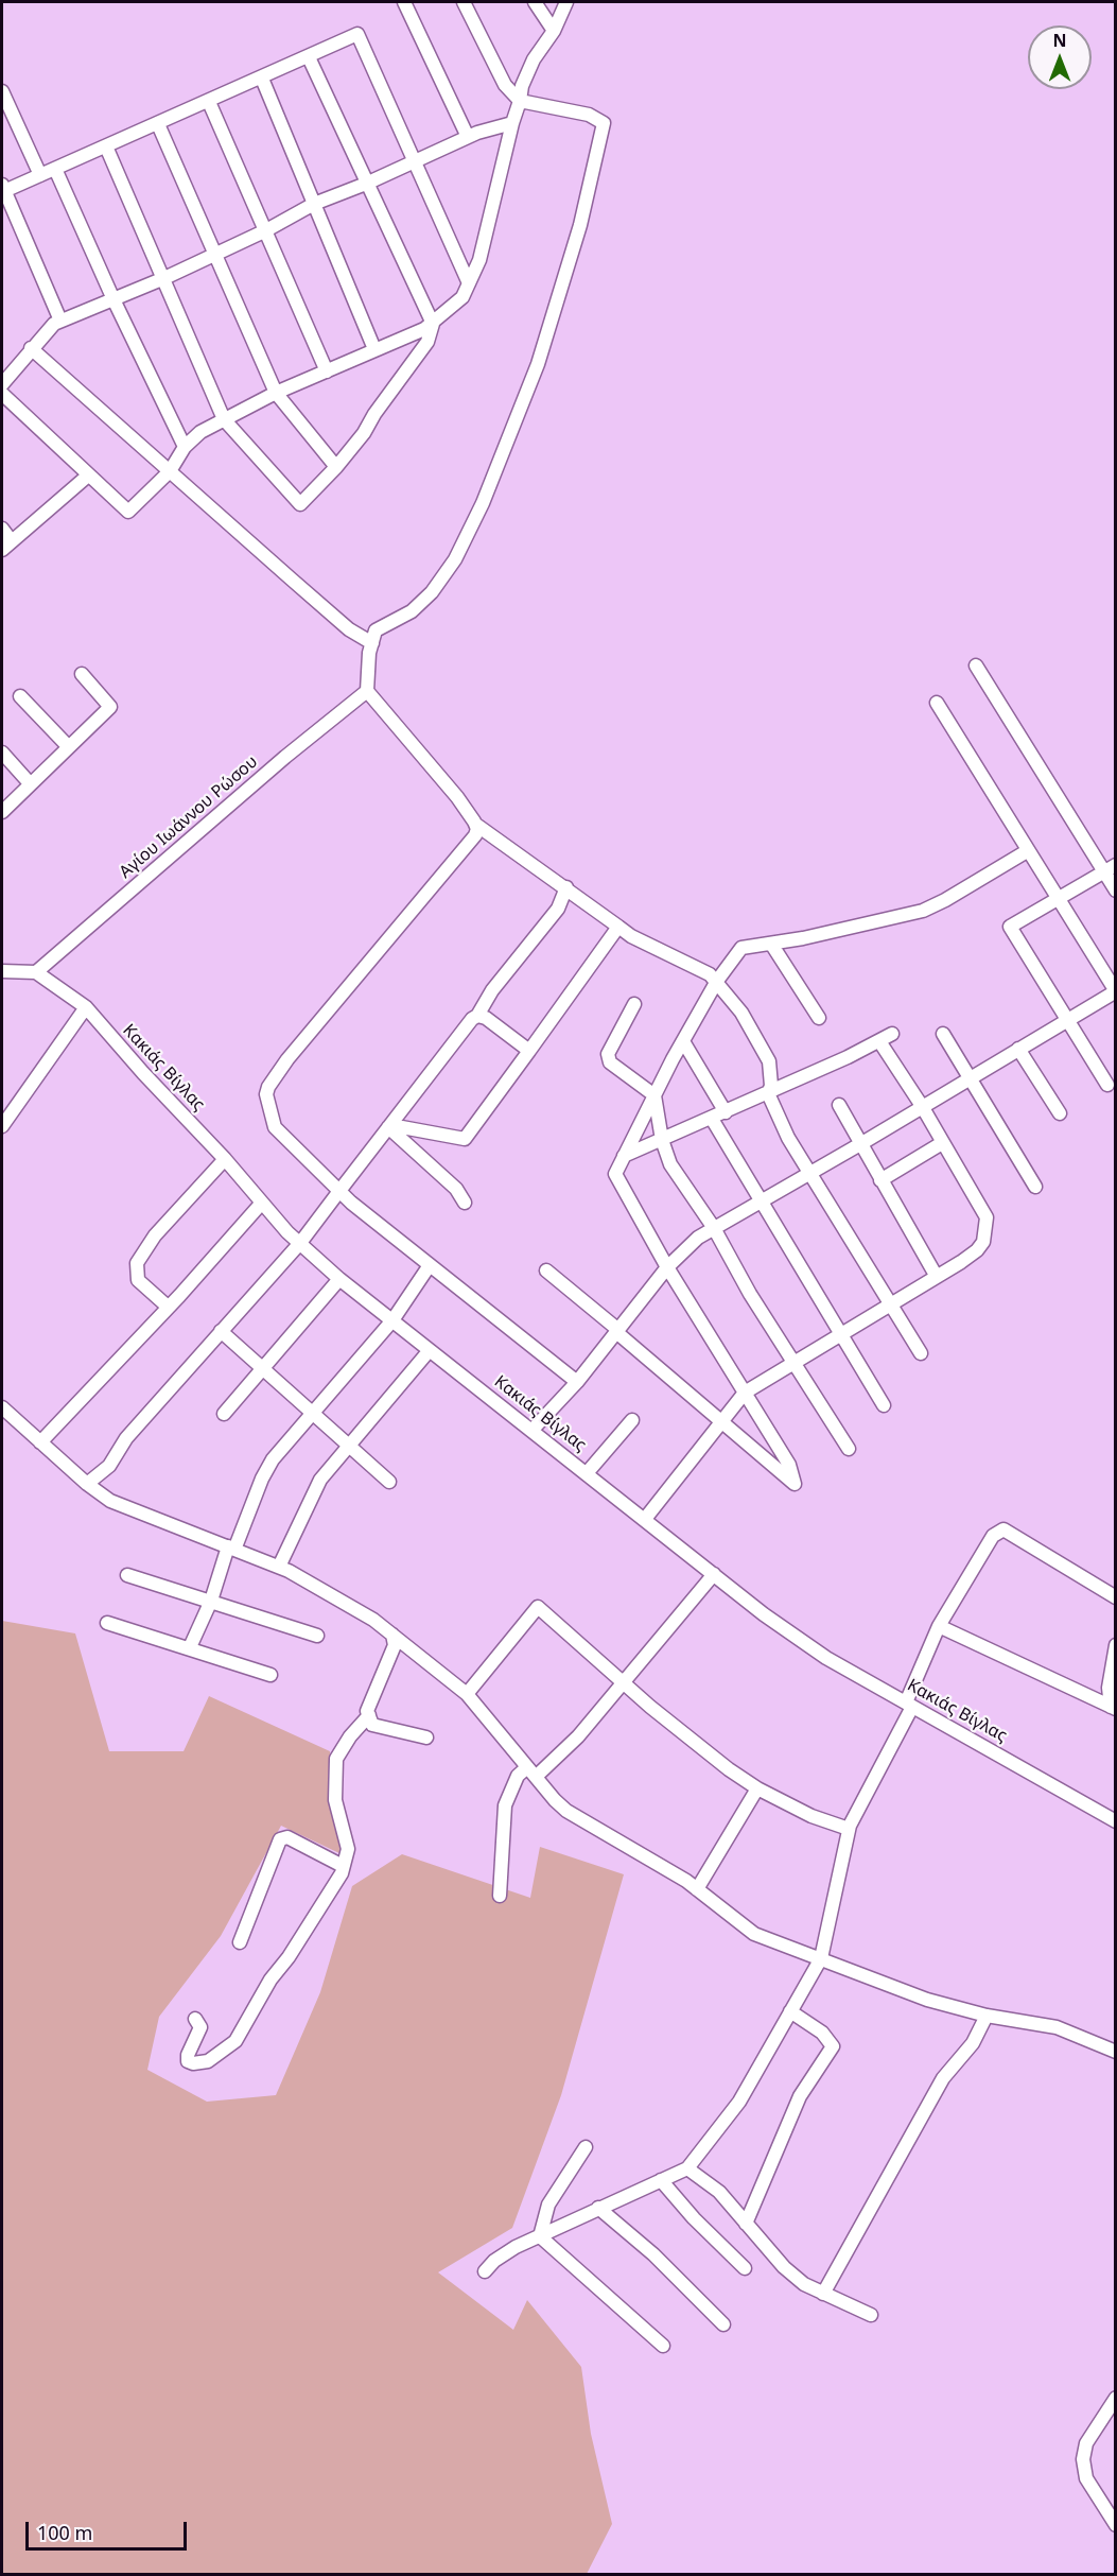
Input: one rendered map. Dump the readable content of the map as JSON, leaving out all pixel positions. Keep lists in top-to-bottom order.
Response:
{
  "streets": {
    "street": ["Αγίου Ιωάννου Ρώσου", "Κακιάς Βίγλας"]
  },
  "crossings": [
    ["Αγίου Ιωάννου Ρώσου", "Κακιάς Βίγλας"]
  ],
  "scale_bar": "100 m",
  "north": "top"
}
